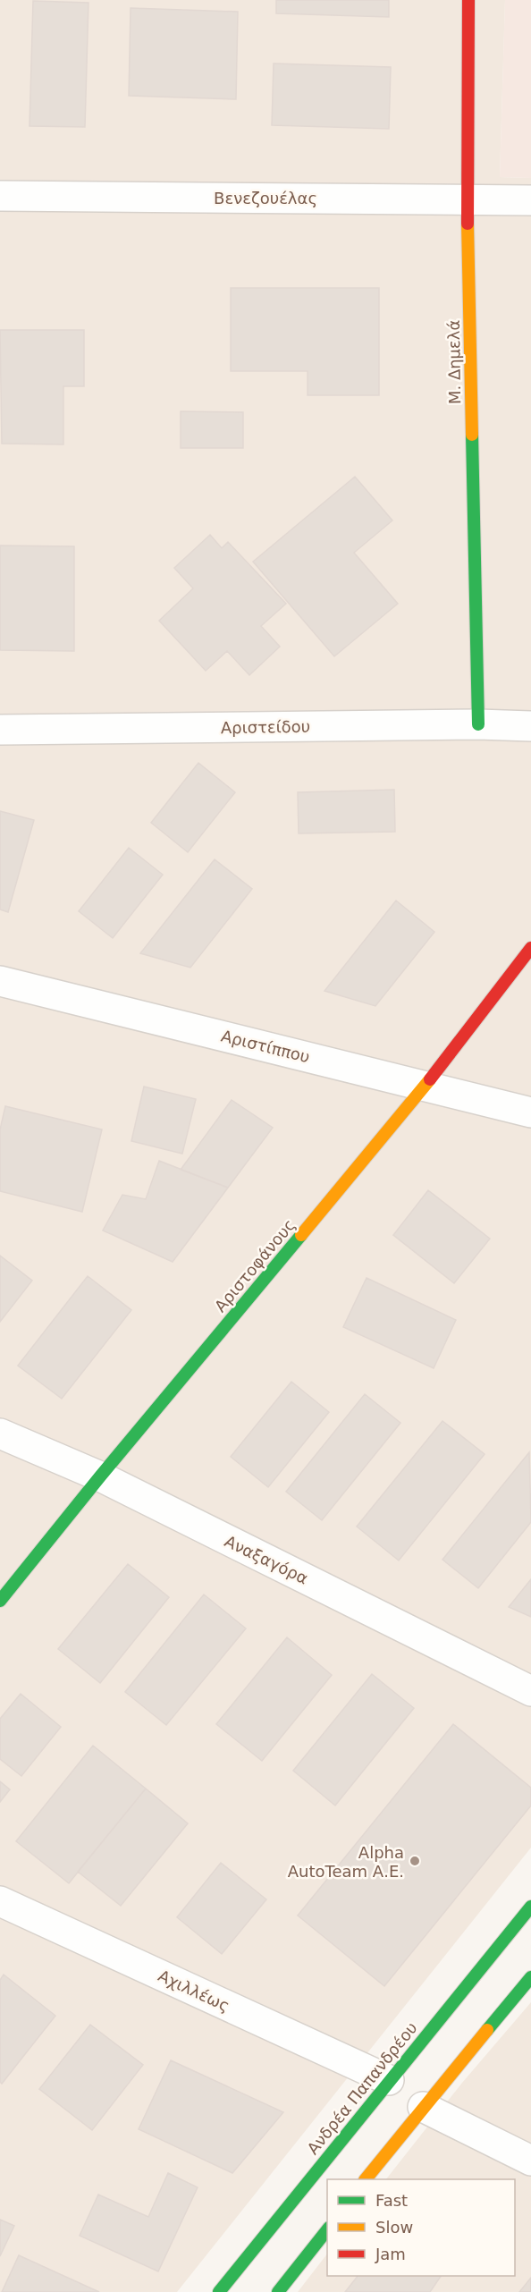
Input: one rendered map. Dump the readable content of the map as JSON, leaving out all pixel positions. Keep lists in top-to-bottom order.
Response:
{
  "streets": {
    "street": [
      "Βενεζουέλας",
      "Μ. Δημελά",
      "Αριστείδου",
      "Αριστίππου",
      "Αριστοφάνους",
      "Αναξαγόρα",
      "Αχιλλέως",
      "Ανδρέα Παπανδρέου"
    ]
  },
  "crossings": [
    ["Βενεζουέλας", "Μ. Δημελά"],
    ["Μ. Δημελά", "Αριστείδου"],
    ["Αριστίππου", "Αριστοφάνους"],
    ["Αριστοφάνους", "Αναξαγόρα"],
    ["Αχιλλέως", "Ανδρέα Παπανδρέου"]
  ],
  "places": ["Alpha AutoTeam Α.Ε."],
  "legend": ["Fast", "Slow", "Jam"]
}
